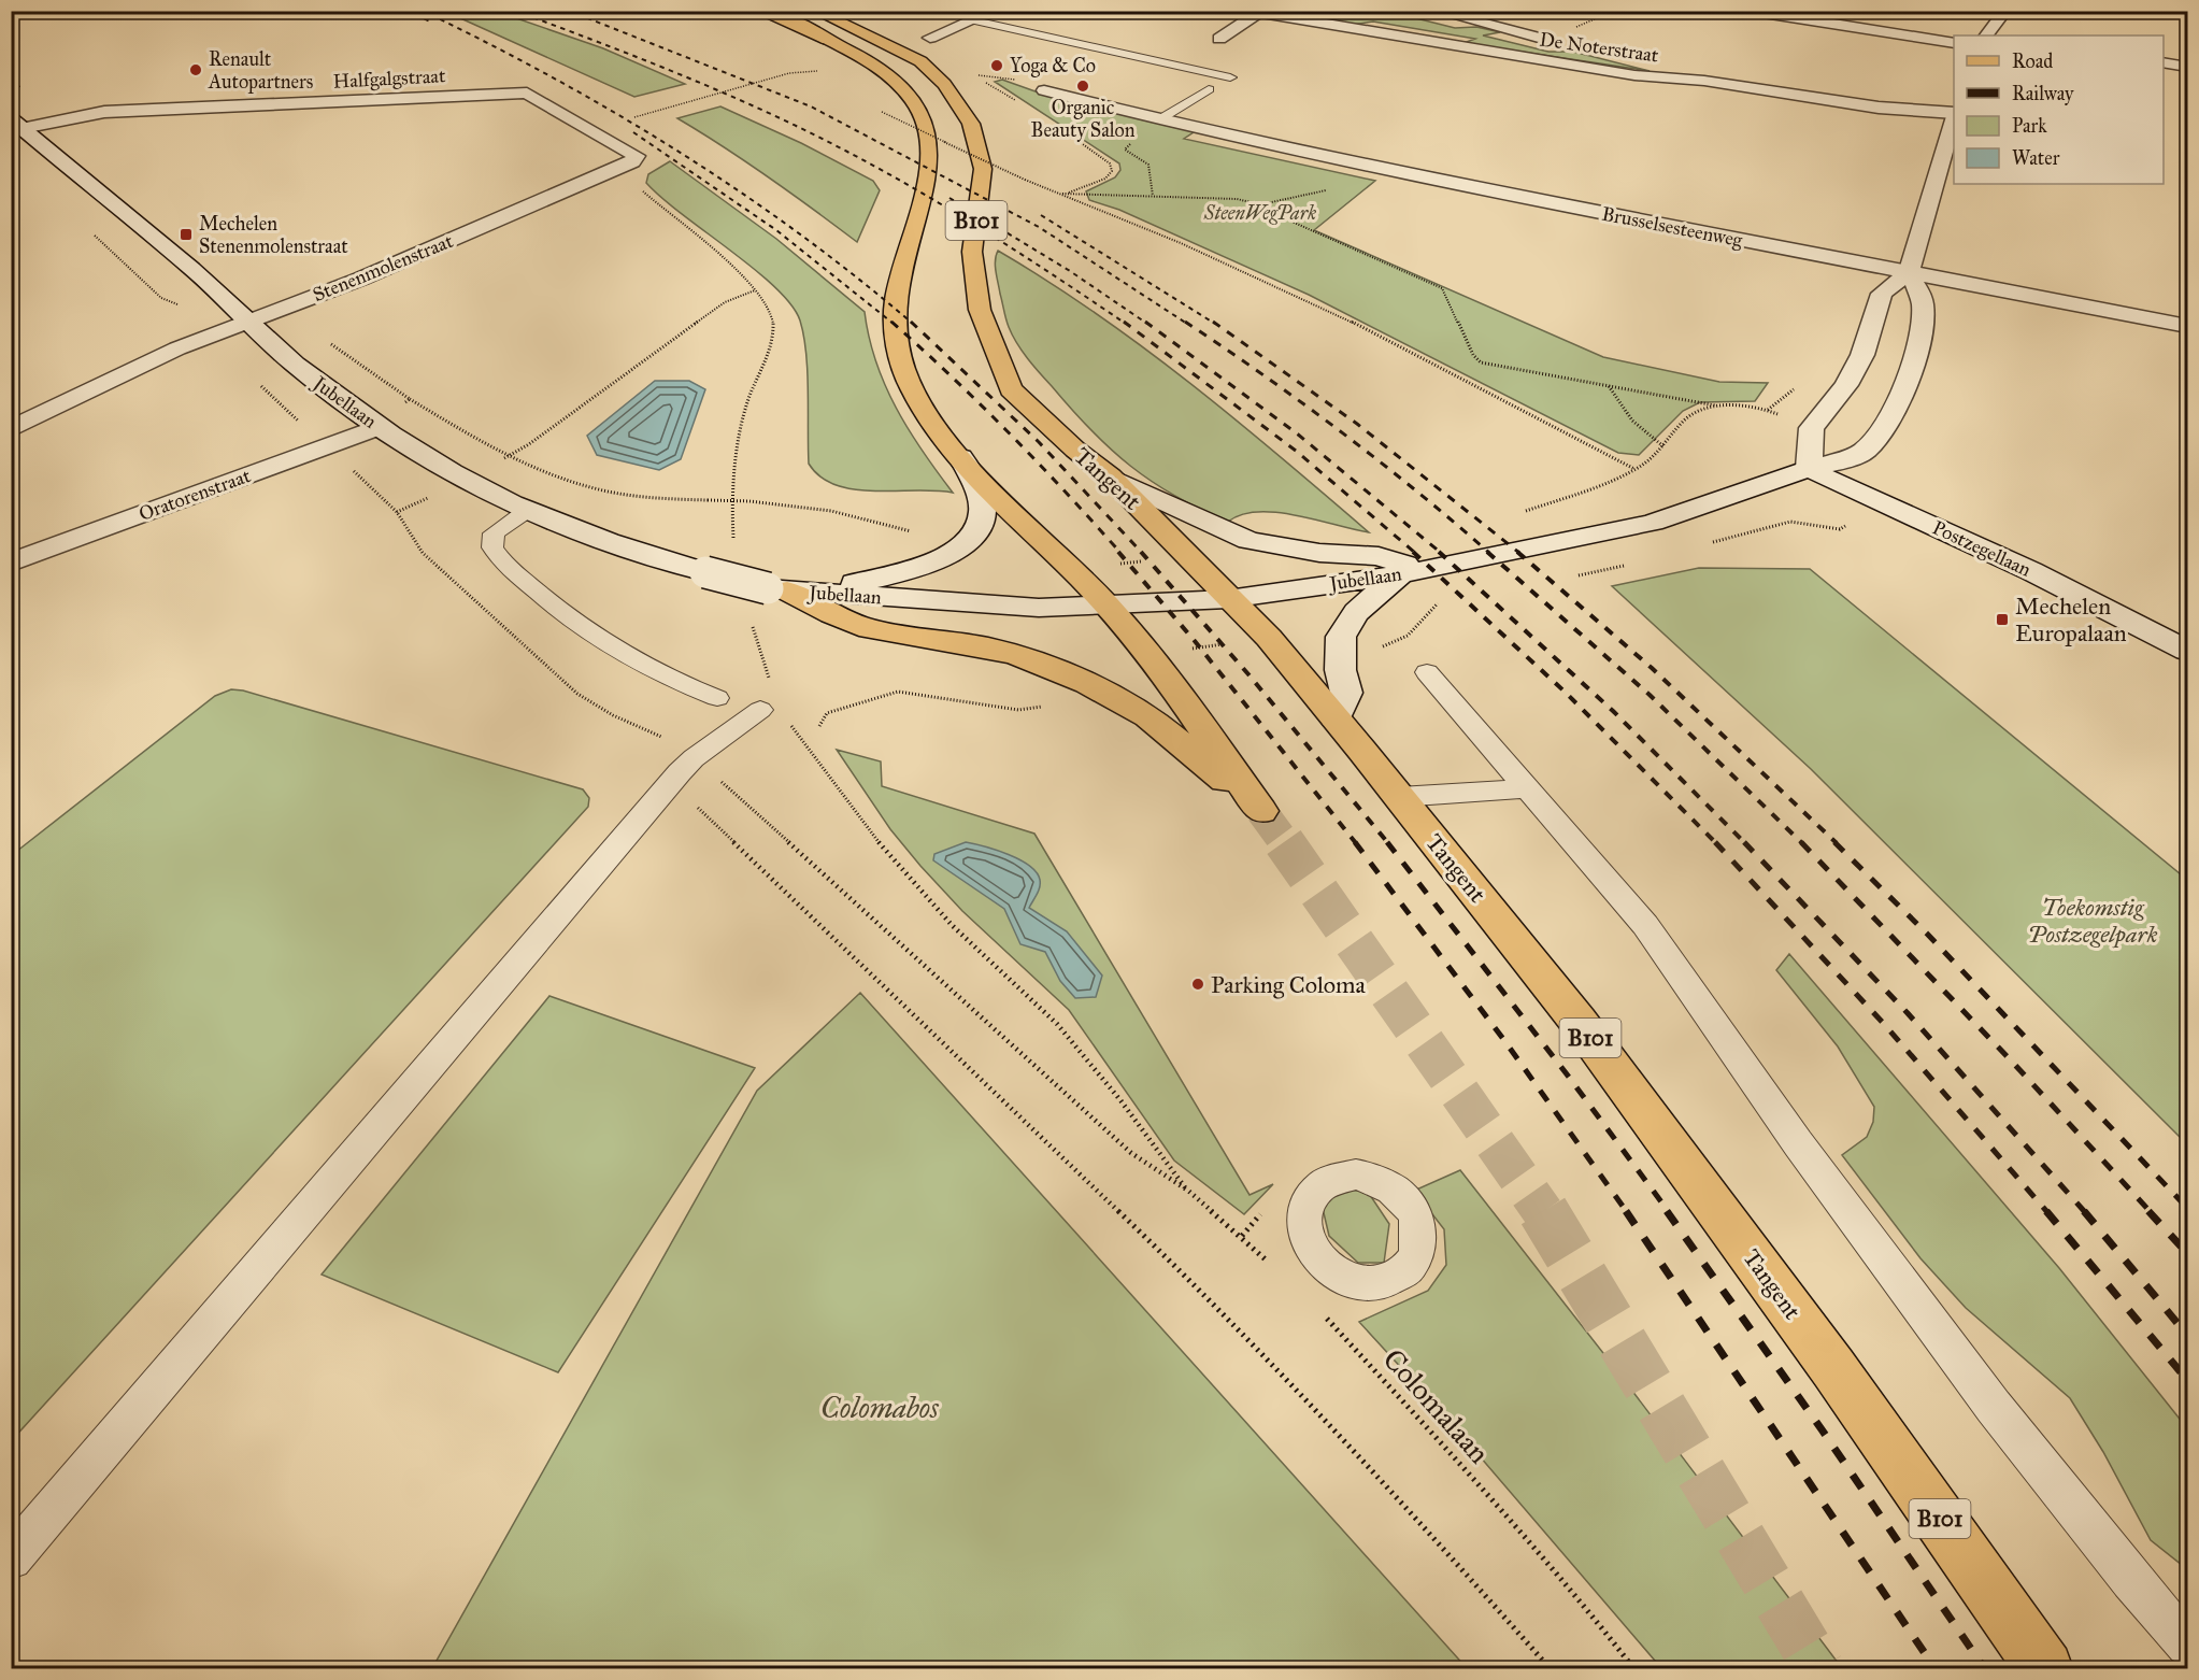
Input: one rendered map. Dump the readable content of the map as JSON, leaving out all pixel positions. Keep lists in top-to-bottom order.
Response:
{
  "streets": {
    "main road": ["B101", "Tangent"],
    "street": [
      "De Noterstraat",
      "Halfgalgstraat",
      "Brusselsesteenweg",
      "Stenenmolenstraat",
      "Jubellaan",
      "Oratorenstraat",
      "Postzegellaan"
    ],
    "path": ["Colomalaan"]
  },
  "crossings": [
    ["Halfgalgstraat", "Stenenmolenstraat"],
    ["Halfgalgstraat", "Jubellaan"],
    ["B101", "Jubellaan"],
    ["Brusselsesteenweg", "Jubellaan"],
    ["Stenenmolenstraat", "Jubellaan"],
    ["Jubellaan", "Tangent"],
    ["Jubellaan", "Oratorenstraat"],
    ["Jubellaan", "Postzegellaan"]
  ],
  "parks": ["SteenWegPark", "Toekomstig Postzegelpark", "Colomabos"],
  "places": {
    "other": [
      "Yoga & Co",
      "Renault Autopartners",
      "Organic Beauty Salon",
      "Parking Coloma"
    ],
    "transit": ["Mechelen Stenenmolenstraat", "Mechelen Europalaan"]
  },
  "legend": [
    "Road",
    "Railway",
    "Park",
    "Water"
  ]
}
